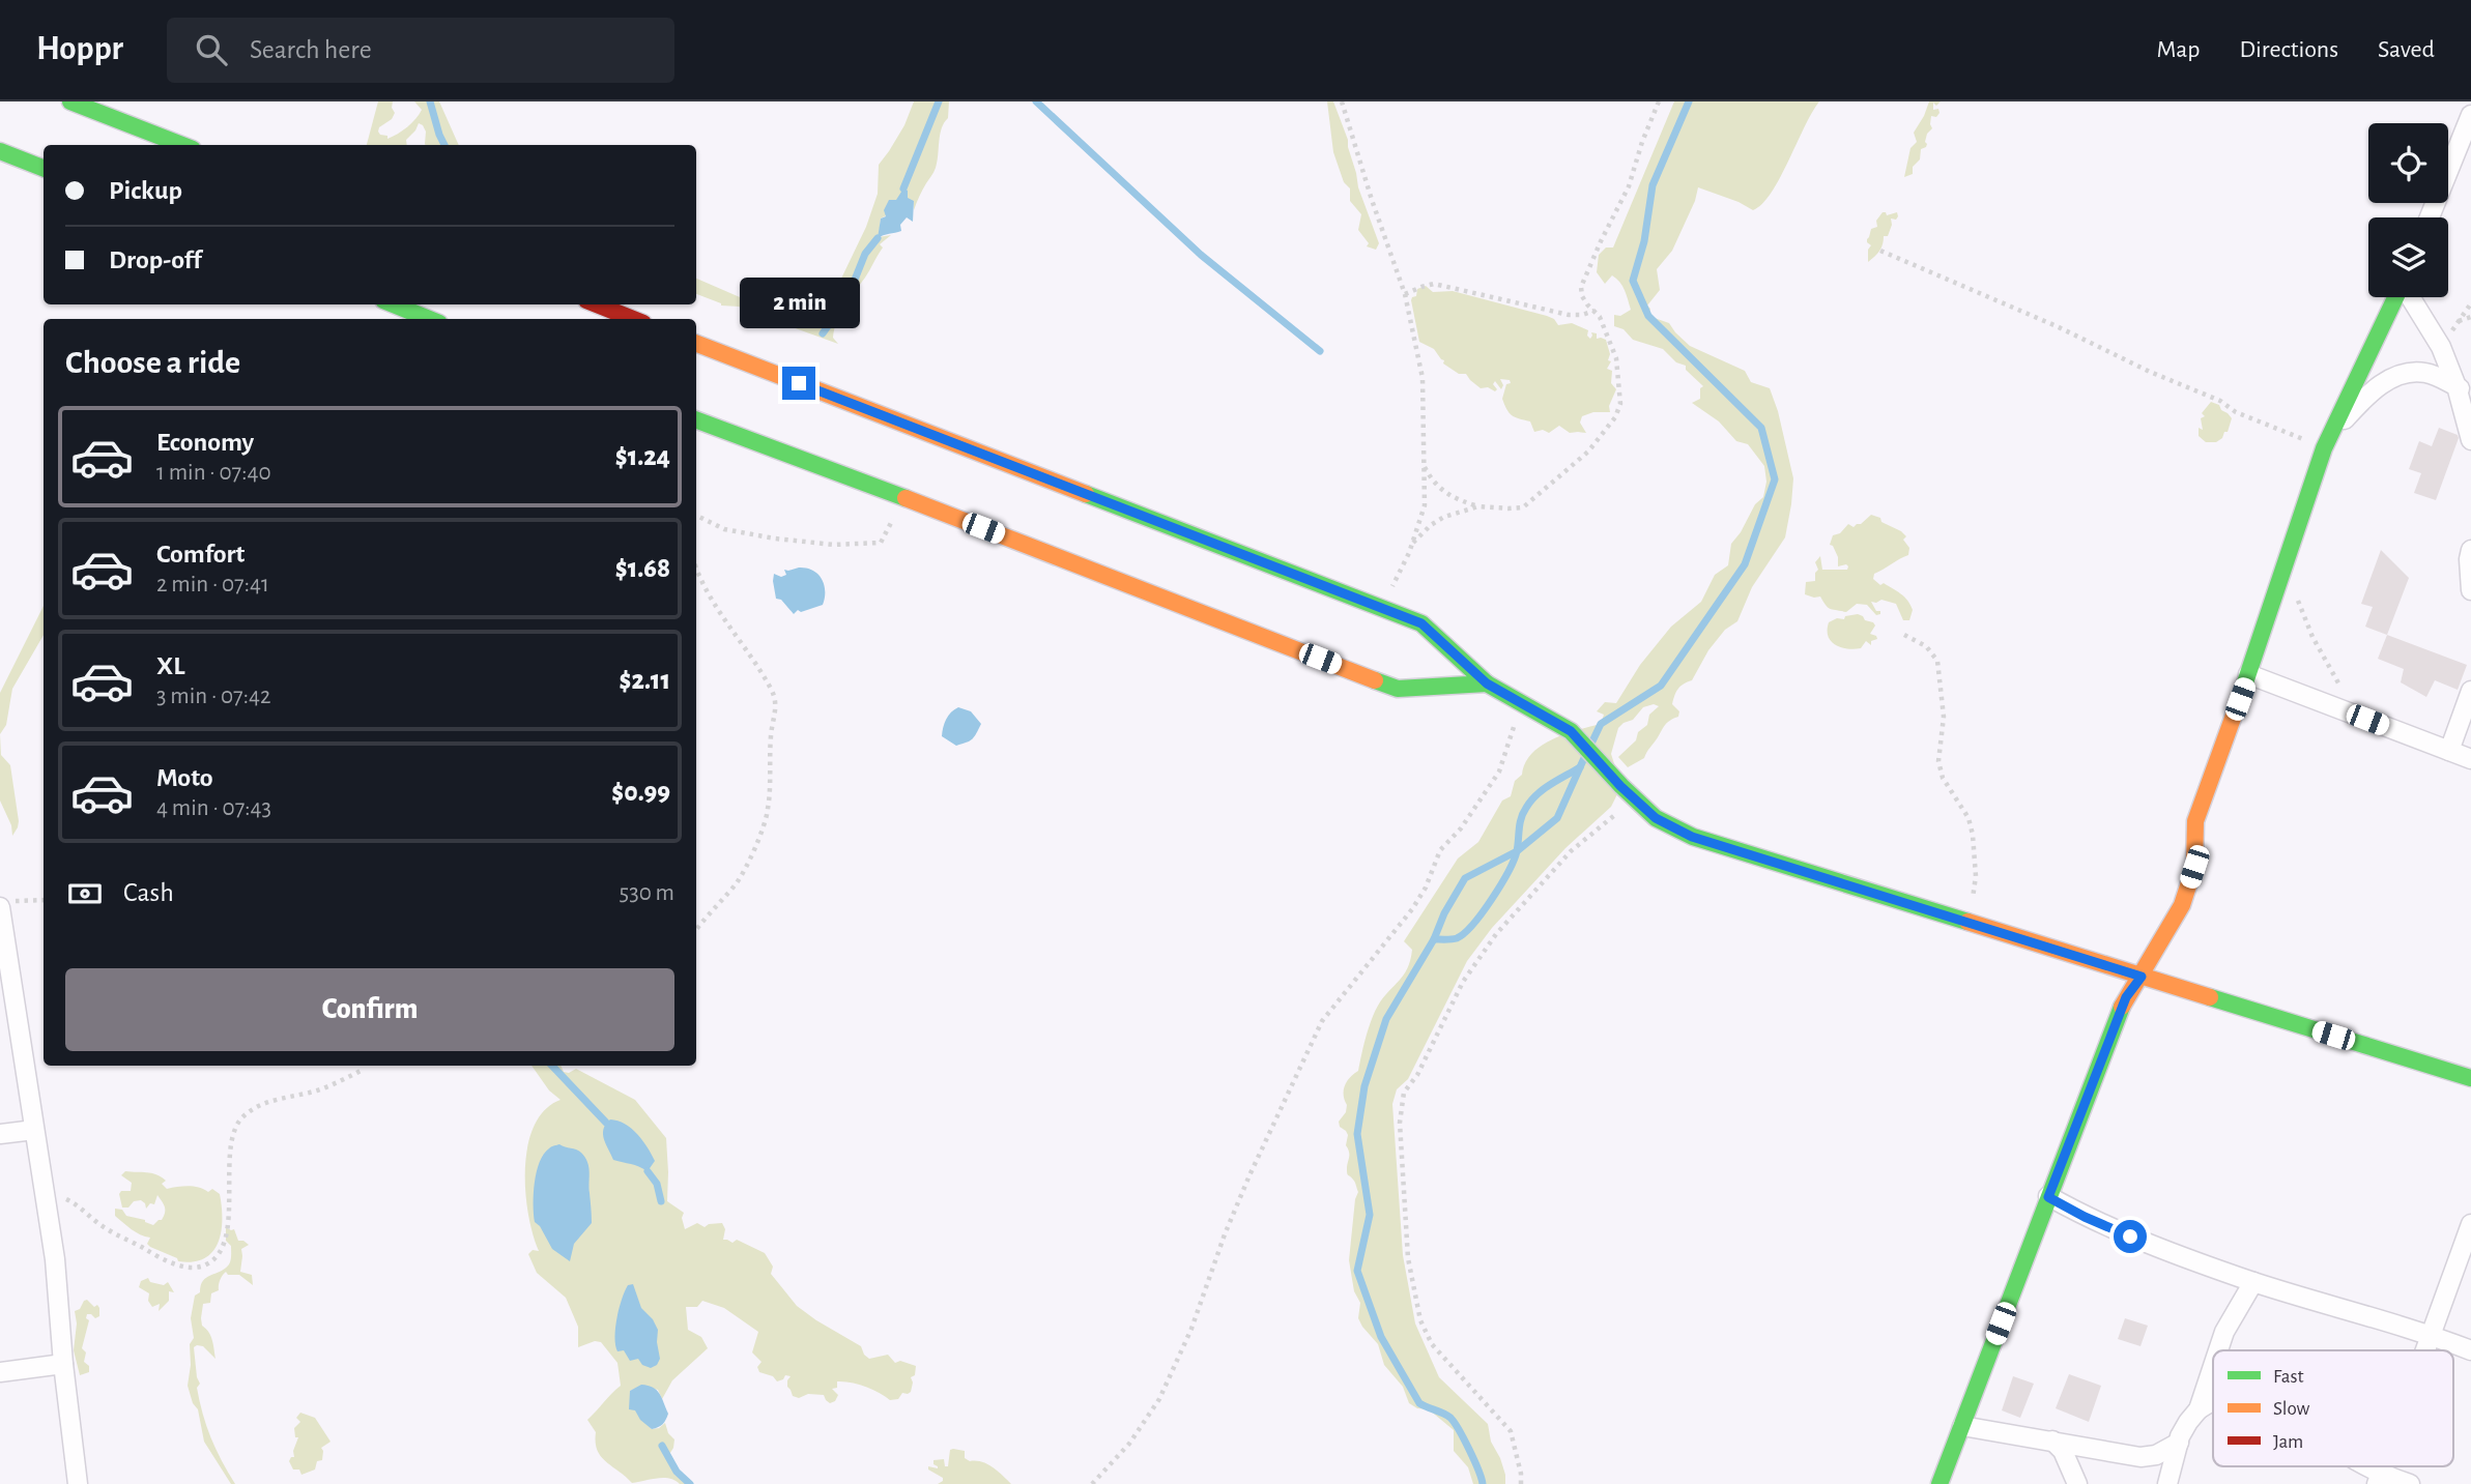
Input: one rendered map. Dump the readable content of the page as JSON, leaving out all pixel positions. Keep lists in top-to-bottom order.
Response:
{
  "legend": ["Fast", "Slow", "Jam"],
  "page": {
    "header": "Hoppr",
    "search": "Search here",
    "nav": ["Map", "Directions", "Saved"],
    "banner": ["Pickup", "Drop-off"],
    "bubble": "2 min",
    "heading": "Choose a ride",
    "list": [
      {
        "name": "Economy",
        "note": "1 min · 07:40",
        "value": "$1.24"
      },
      {
        "name": "Comfort",
        "note": "2 min · 07:41",
        "value": "$1.68"
      },
      {
        "name": "XL",
        "note": "3 min · 07:42",
        "value": "$2.11"
      },
      {
        "name": "Moto",
        "note": "4 min · 07:43",
        "value": "$0.99"
      }
    ],
    "pay": ["Cash", "530 m"],
    "buttons": "Confirm"
  }
}
